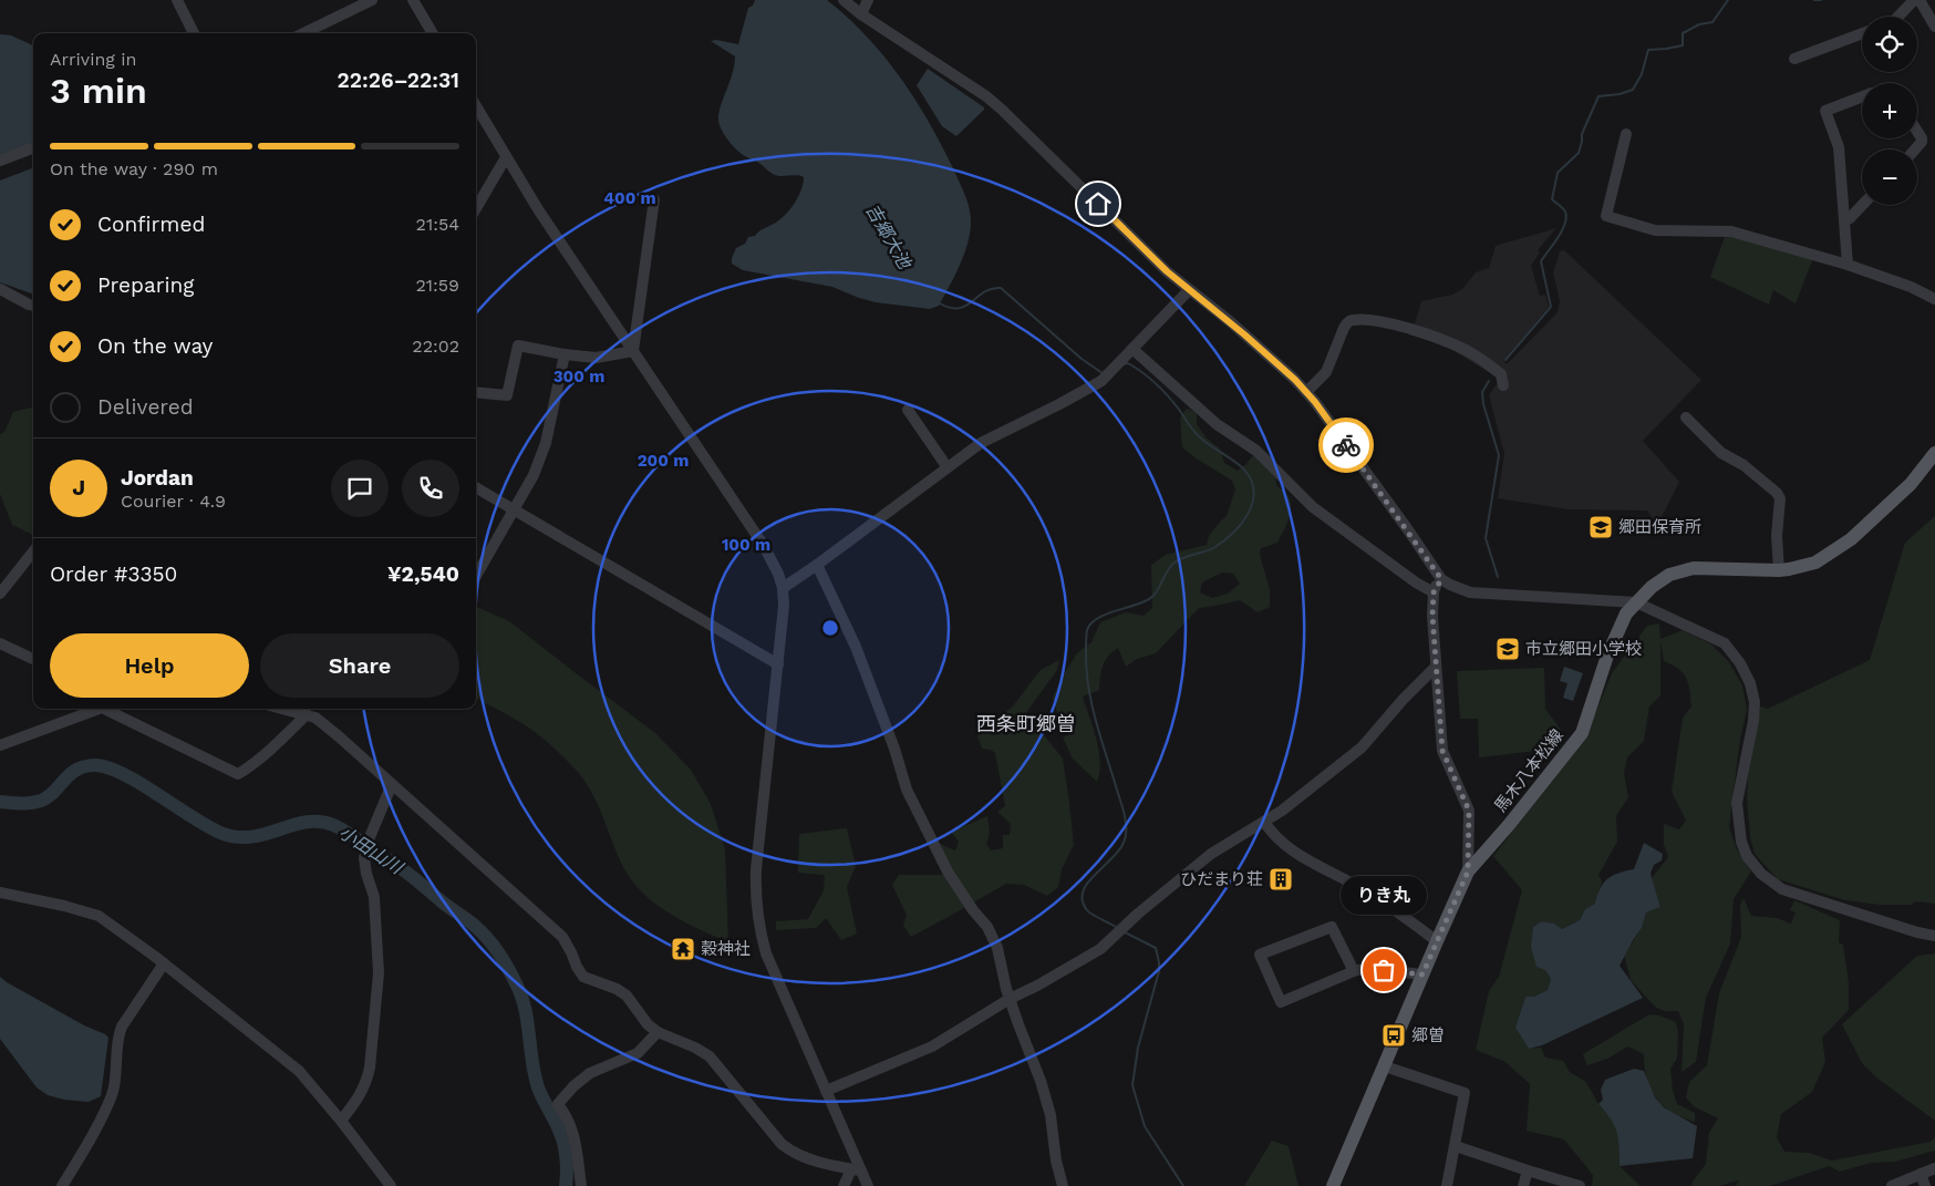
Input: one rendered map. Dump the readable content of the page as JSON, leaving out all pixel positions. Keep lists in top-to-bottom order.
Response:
{
  "streets": {
    "main road": ["馬木八本松線"]
  },
  "districts": ["西条町郷曽"],
  "water": ["吉郷大池", "小田山川"],
  "places": {
    "school or university": ["郷田保育所", "市立郷田小学校"],
    "building": ["ひだまり荘"],
    "temple": ["穀神社"],
    "other": ["りき丸"],
    "bus stop": ["郷曽"]
  },
  "page": {
    "map_buttons": ["+", "−"],
    "heading": ["3 min", "Arriving in", "22:26–22:31"],
    "panel": [
      "Jordan",
      "Courier · 4.9",
      "Order #3350",
      "¥2,540"
    ],
    "bar": "On the way · 290 m",
    "list": [
      ["Confirmed", "21:54"],
      ["Preparing", "21:59"],
      ["On the way", "22:02"],
      "Delivered"
    ],
    "round": "J",
    "buttons": ["Help", "Share"],
    "bubble": "りき丸"
  },
  "rings": [
    "400 m",
    "300 m",
    "200 m",
    "100 m"
  ]
}
